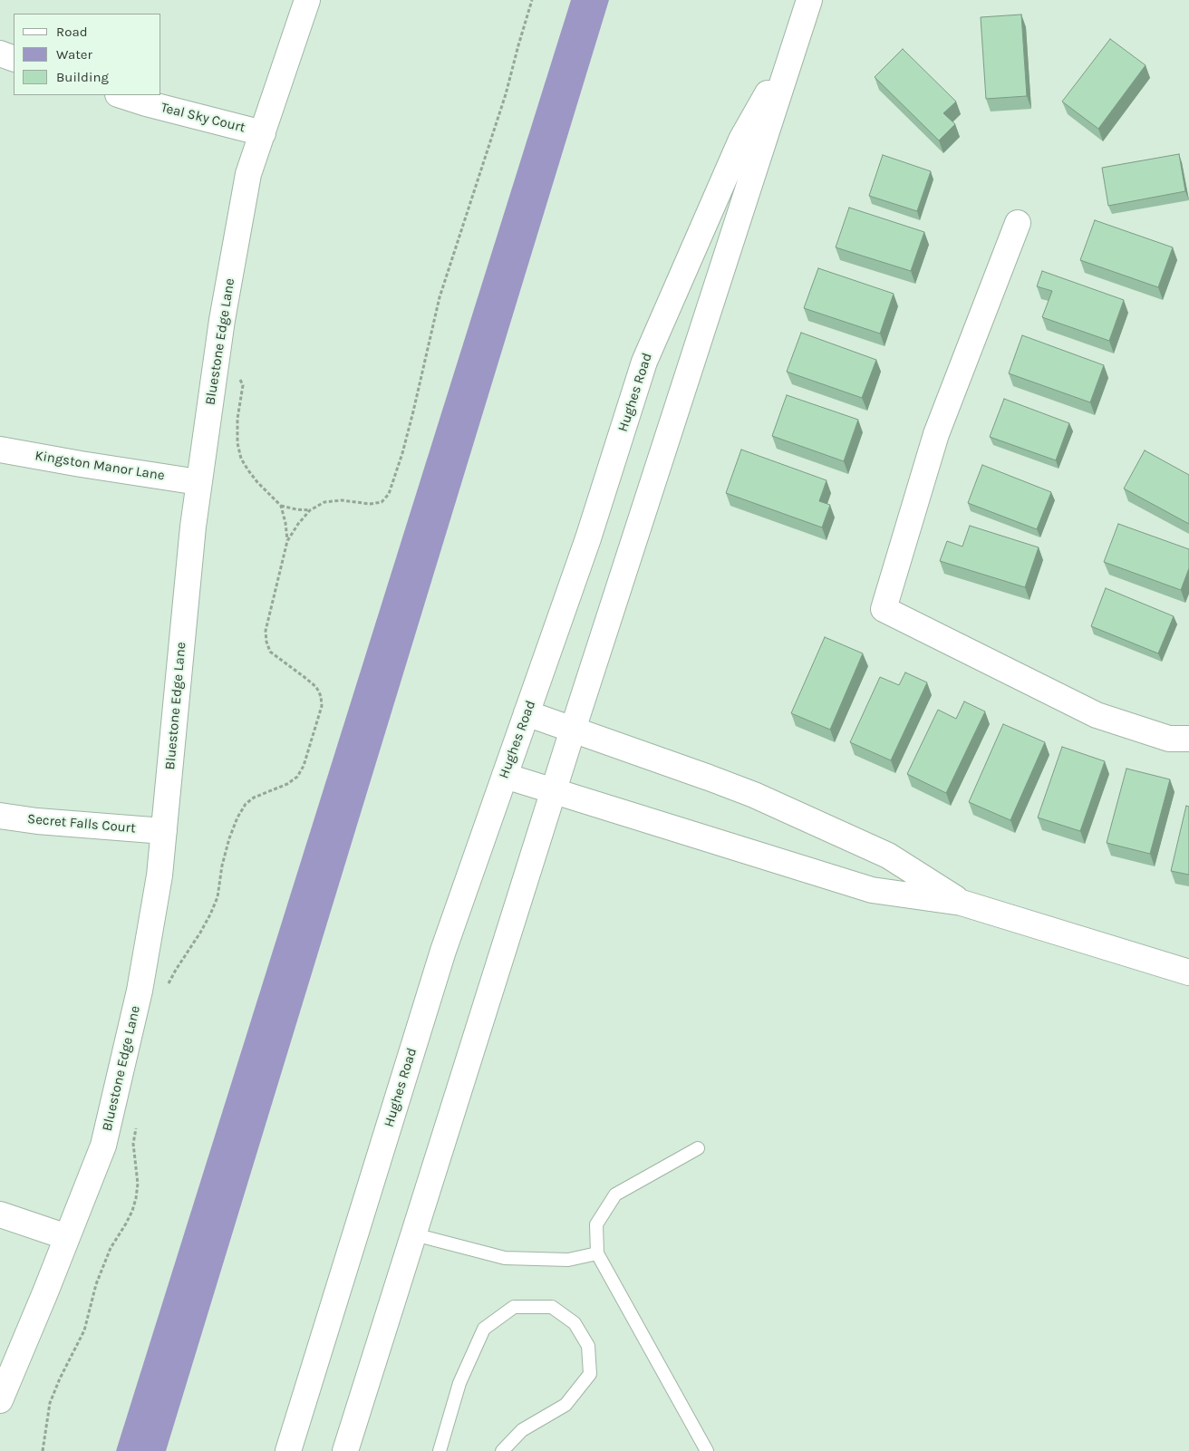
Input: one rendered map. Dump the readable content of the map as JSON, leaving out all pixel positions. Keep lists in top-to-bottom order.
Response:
{
  "streets": {
    "street": [
      "Teal Sky Court",
      "Bluestone Edge Lane",
      "Hughes Road",
      "Kingston Manor Lane",
      "Secret Falls Court"
    ]
  },
  "crossings": [
    ["Teal Sky Court", "Bluestone Edge Lane"],
    ["Bluestone Edge Lane", "Kingston Manor Lane"],
    ["Bluestone Edge Lane", "Secret Falls Court"]
  ],
  "legend": ["Road", "Water", "Building"]
}
